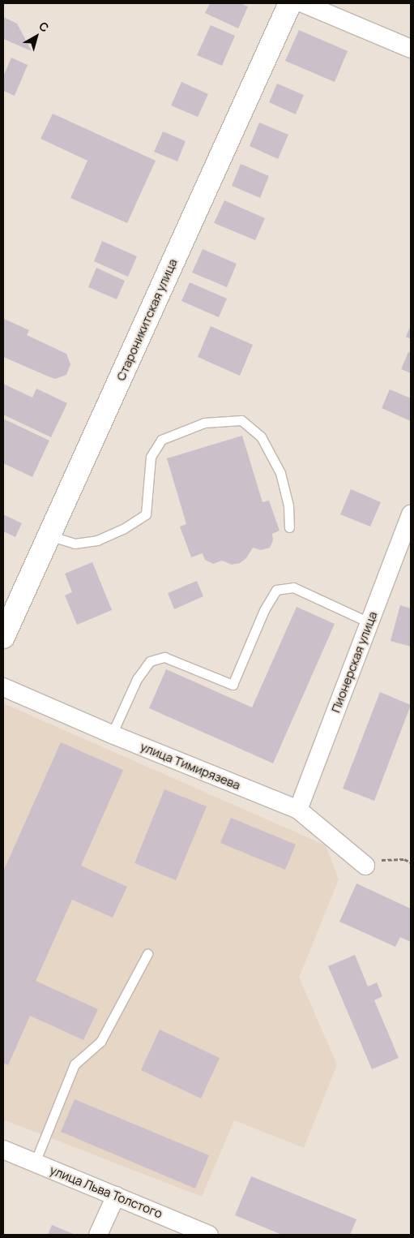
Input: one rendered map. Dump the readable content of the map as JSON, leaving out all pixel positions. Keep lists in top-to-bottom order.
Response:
{
  "streets": {
    "main road": ["Староникитская улица"],
    "street": ["Пионерская улица", "улица Тимирязева", "улица Льва Толстого"]
  },
  "crossings": [
    ["Пионерская улица", "улица Тимирязева"]
  ],
  "north": "top right"
}
